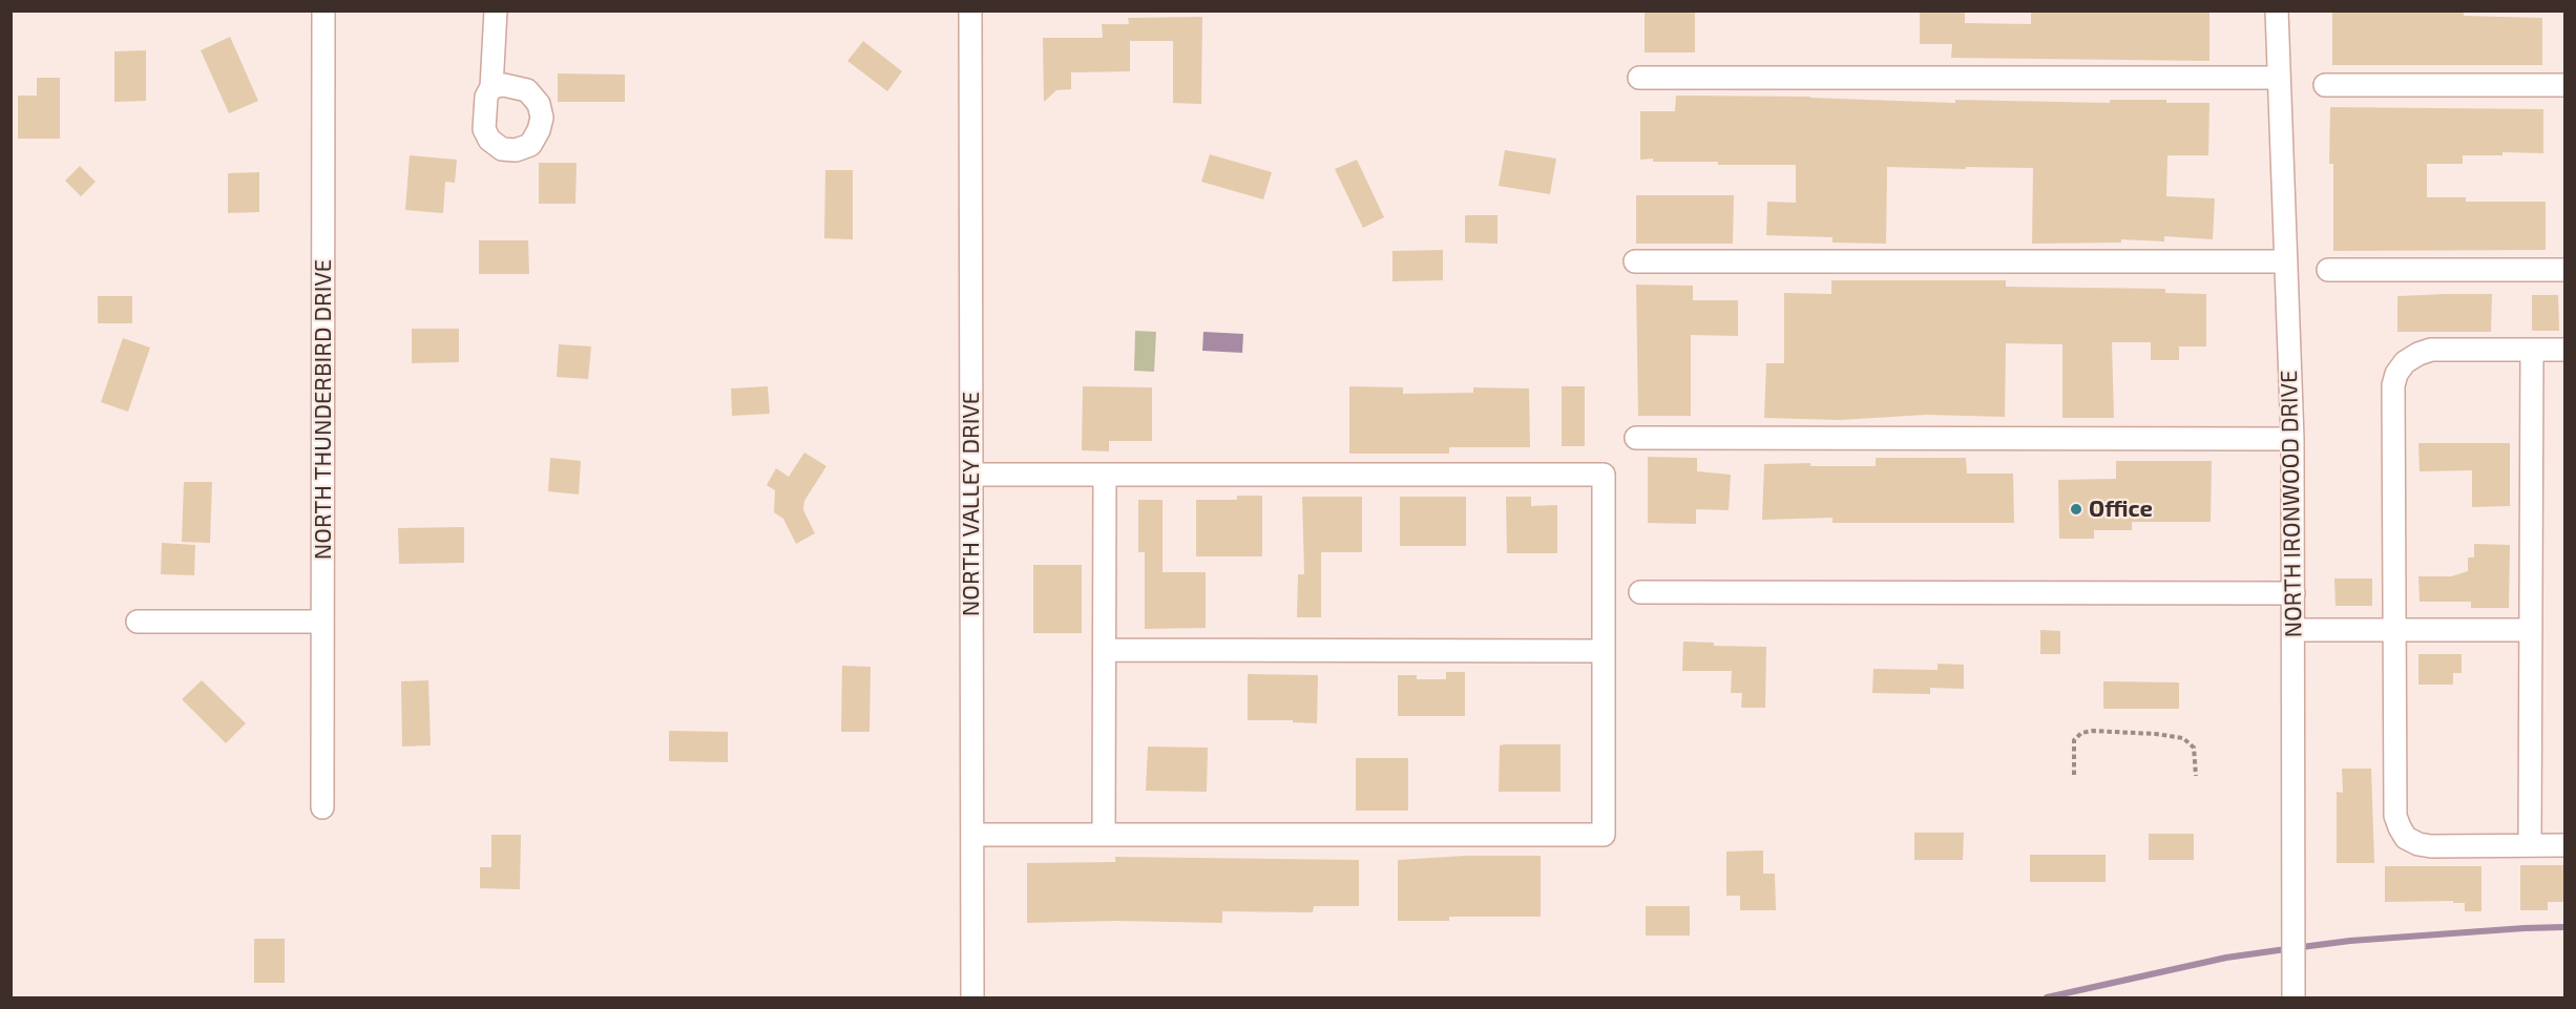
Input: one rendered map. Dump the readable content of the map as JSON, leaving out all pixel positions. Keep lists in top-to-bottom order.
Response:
{
  "streets": {
    "street": ["NORTH THUNDERBIRD DRIVE", "NORTH VALLEY DRIVE", "NORTH IRONWOOD DRIVE"]
  },
  "places": ["Office"]
}
